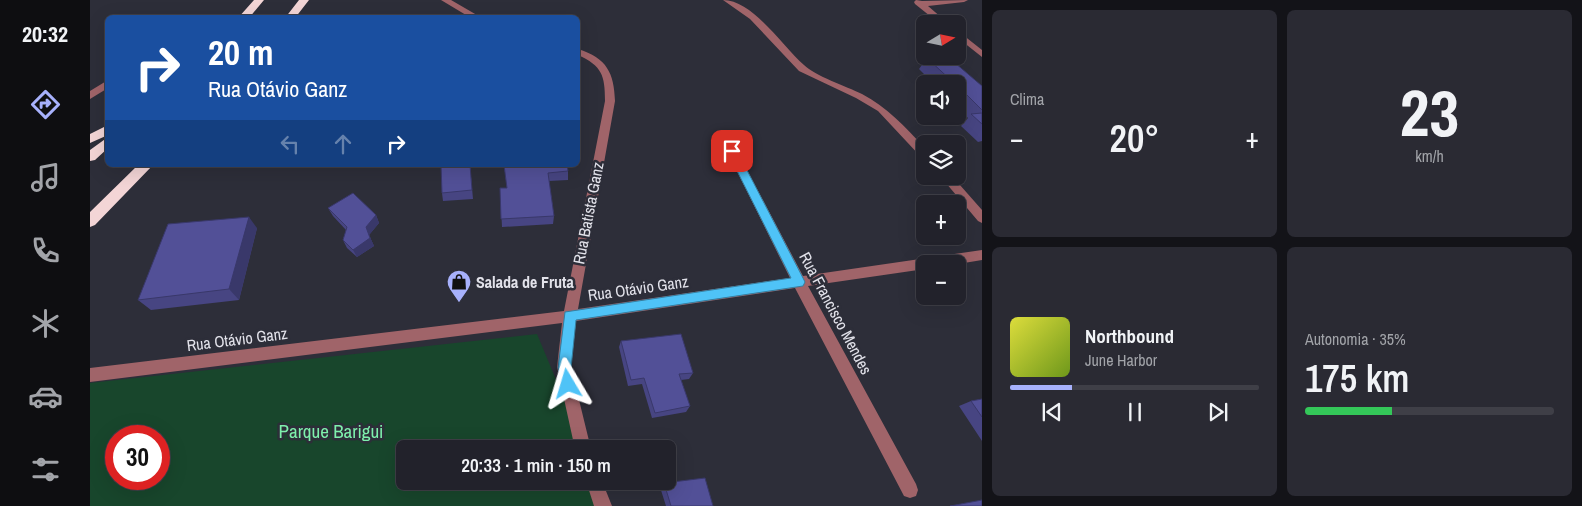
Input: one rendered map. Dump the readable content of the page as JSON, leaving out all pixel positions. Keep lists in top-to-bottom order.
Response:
{
  "streets": {
    "street": ["Rua Batista Ganz", "Rua Otávio Ganz", "Rua Francisco Mendes"]
  },
  "crossings": [
    ["Rua Batista Ganz", "Rua Otávio Ganz"],
    ["Rua Otávio Ganz", "Rua Francisco Mendes"]
  ],
  "parks": ["Parque Barigui"],
  "places": {
    "shop": ["Salada de Fruta"]
  },
  "north": "right",
  "page": {
    "tabs": "20:32",
    "tile": [
      "Clima",
      ["23", "km/h"],
      ["Autonomia · 35%", "175 km"]
    ],
    "map_buttons": ["+", "−"],
    "turn": ["20 m", "Rua Otávio Ganz"],
    "heat": ["−", "20°", "+"],
    "song": ["Northbound", "June Harbor"],
    "limit": "30",
    "trip": "20:33 · 1 min · 150 m"
  }
}
